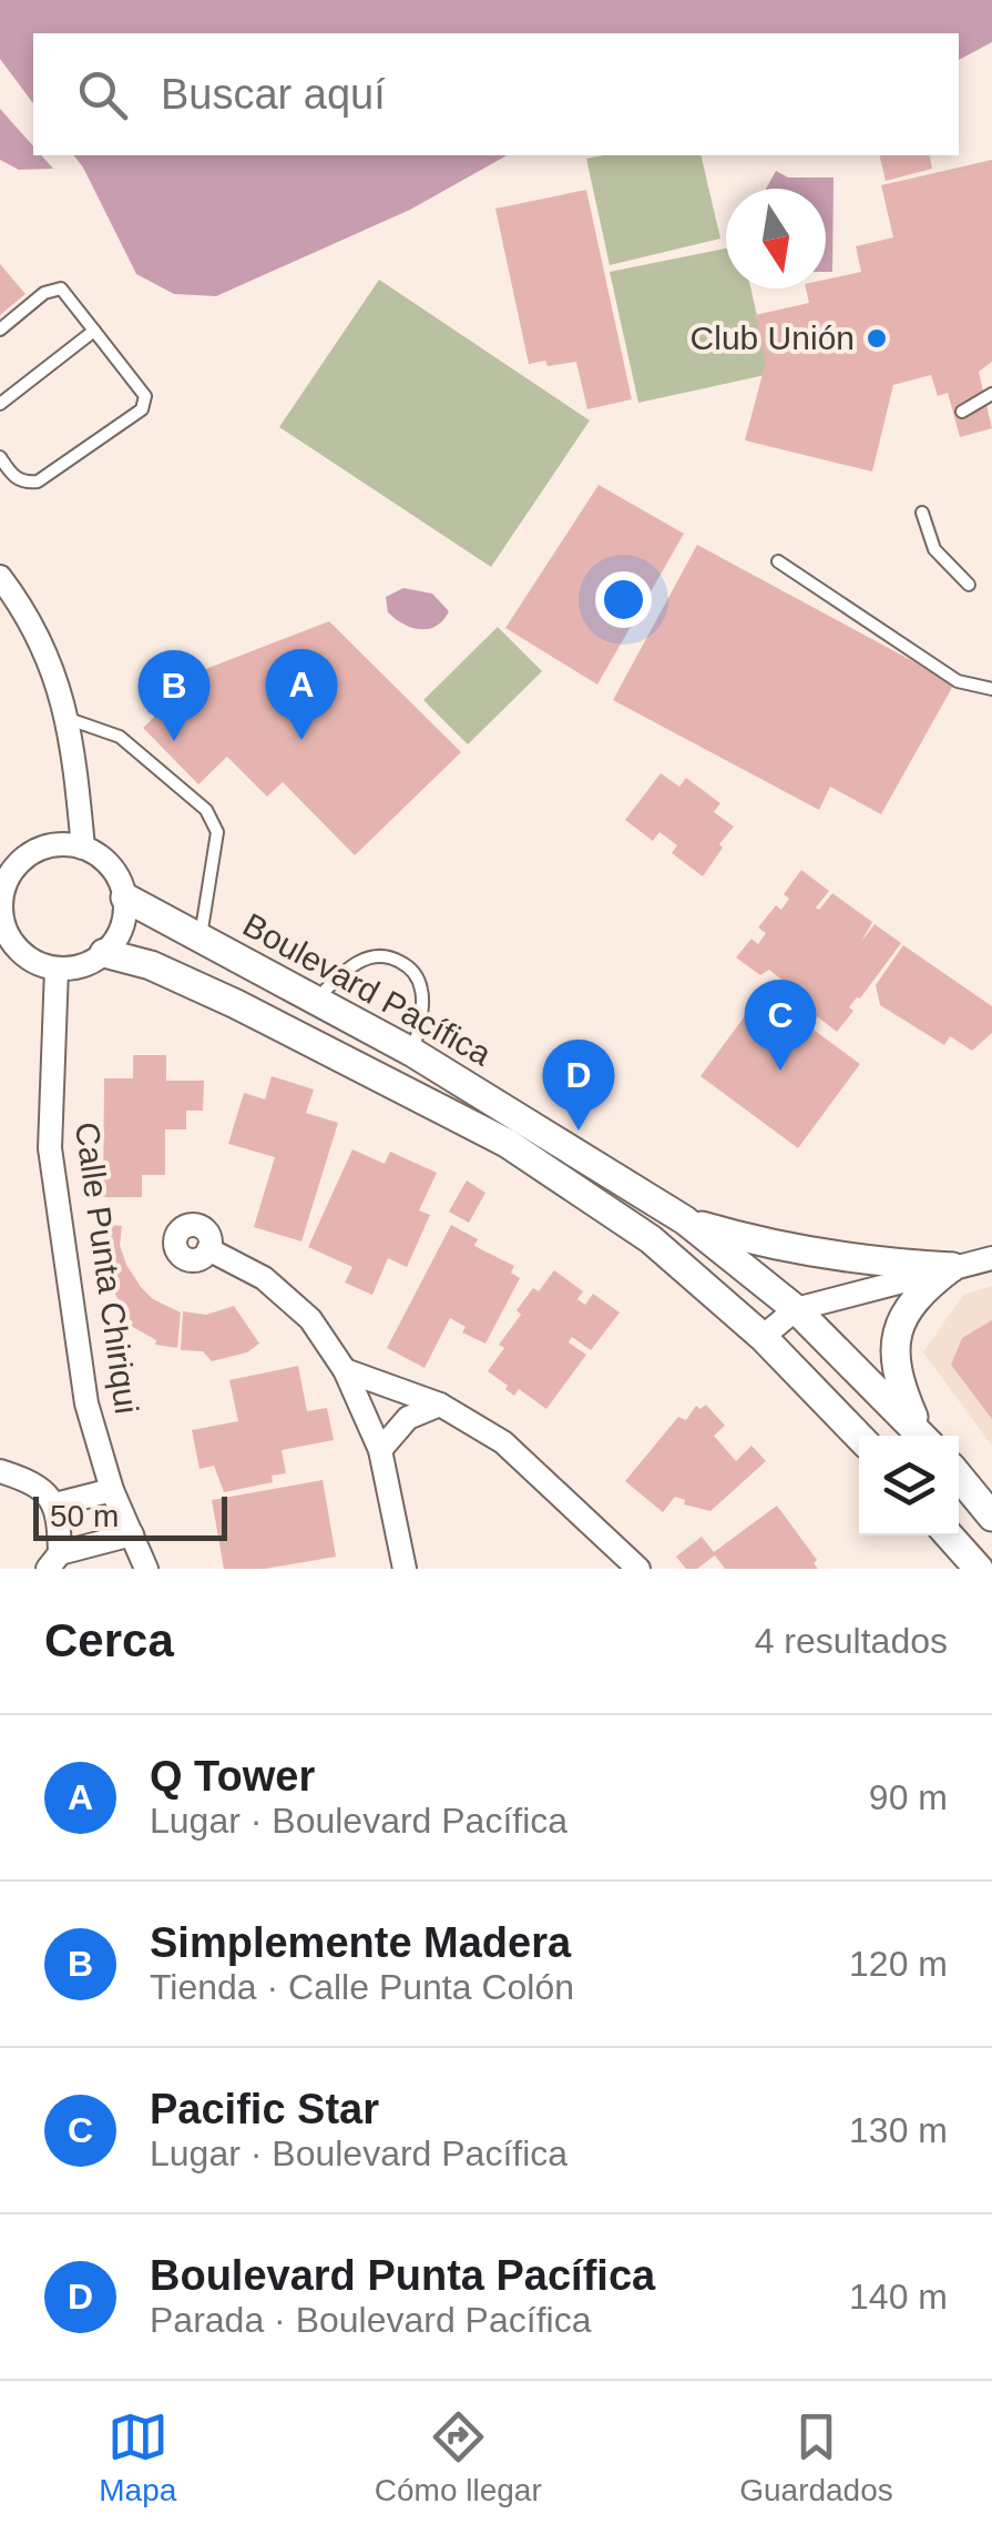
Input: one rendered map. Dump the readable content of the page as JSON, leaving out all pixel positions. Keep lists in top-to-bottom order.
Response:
{
  "streets": {
    "street": ["Boulevard Pacífica", "Calle Punta Chiriqui"]
  },
  "crossings": [
    ["Boulevard Pacífica", "Calle Punta Chiriqui"]
  ],
  "places": ["Club Unión"],
  "scale_bar": "50 m",
  "north": "bottom",
  "page": {
    "search": "Buscar aquí",
    "pins": [
      "A",
      "B",
      "C",
      "D"
    ],
    "scale": "50 m",
    "heading": ["Cerca", "4 resultados"],
    "list": [
      {
        "mark": "A",
        "name": "Q Tower",
        "note": "Lugar · Boulevard Pacífica",
        "value": "90 m"
      },
      {
        "mark": "B",
        "name": "Simplemente Madera",
        "note": "Tienda · Calle Punta Colón",
        "value": "120 m"
      },
      {
        "mark": "C",
        "name": "Pacific Star",
        "note": "Lugar · Boulevard Pacífica",
        "value": "130 m"
      },
      {
        "mark": "D",
        "name": "Boulevard Punta Pacífica",
        "note": "Parada · Boulevard Pacífica",
        "value": "140 m"
      }
    ],
    "nav": ["Mapa", "Cómo llegar", "Guardados"]
  }
}
